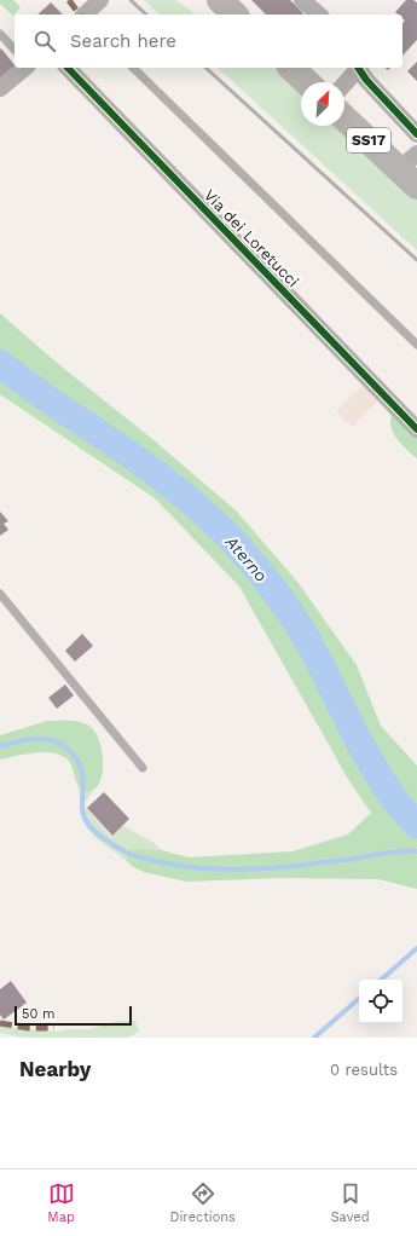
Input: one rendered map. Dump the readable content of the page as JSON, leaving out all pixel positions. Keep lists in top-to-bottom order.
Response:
{
  "streets": {
    "main road": ["SS17"],
    "street": ["Via dei Loretucci"]
  },
  "water": ["Aterno"],
  "scale_bar": "50 m",
  "north": "top right",
  "page": {
    "search": "Search here",
    "scale": "50 m",
    "heading": ["Nearby", "0 results"],
    "nav": ["Map", "Directions", "Saved"]
  }
}
